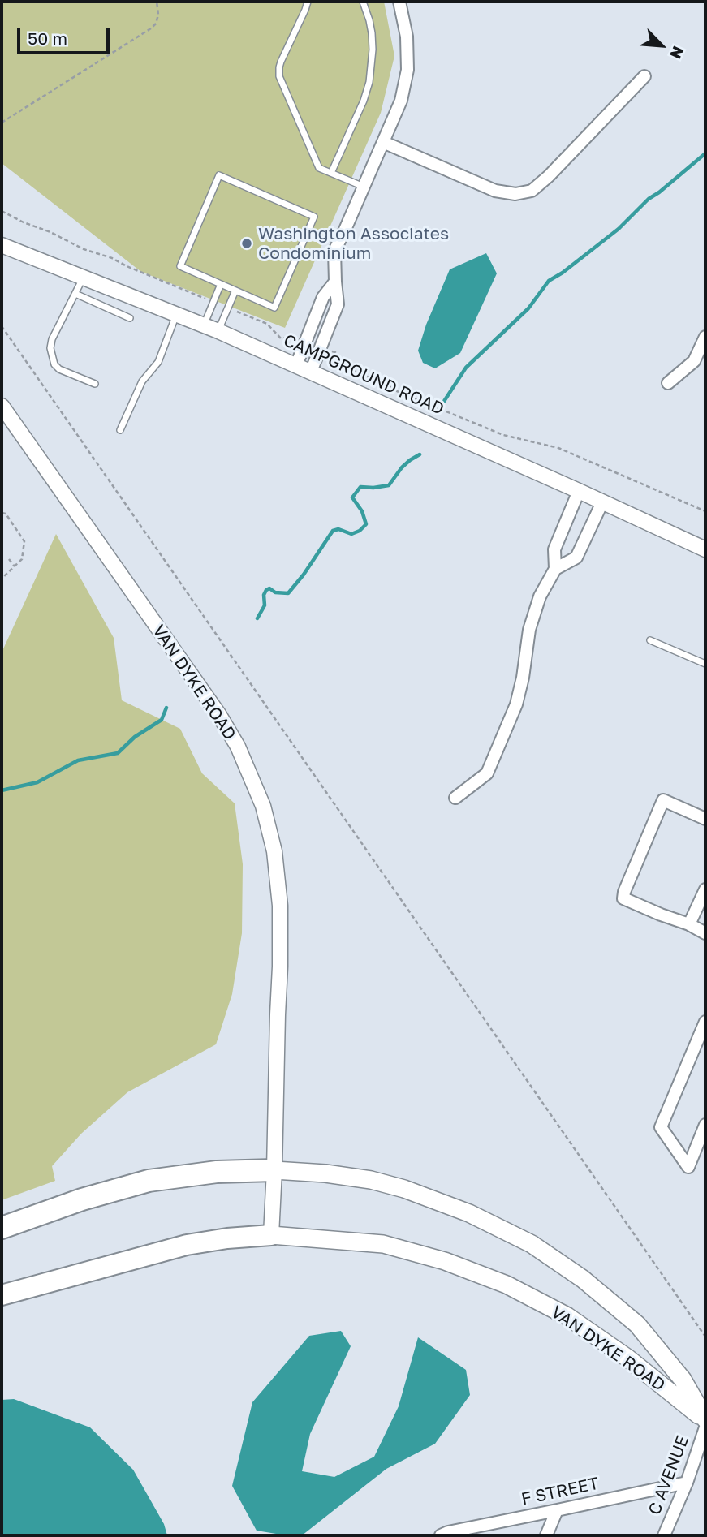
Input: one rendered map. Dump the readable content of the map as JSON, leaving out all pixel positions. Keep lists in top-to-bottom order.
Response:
{
  "streets": {
    "main road": ["VAN DYKE ROAD"],
    "street": ["CAMPGROUND ROAD", "C AVENUE", "F STREET"]
  },
  "crossings": [
    ["C AVENUE", "F STREET"]
  ],
  "places": ["Washington Associates Condominium"],
  "scale_bar": "50 m",
  "north": "bottom right"
}
